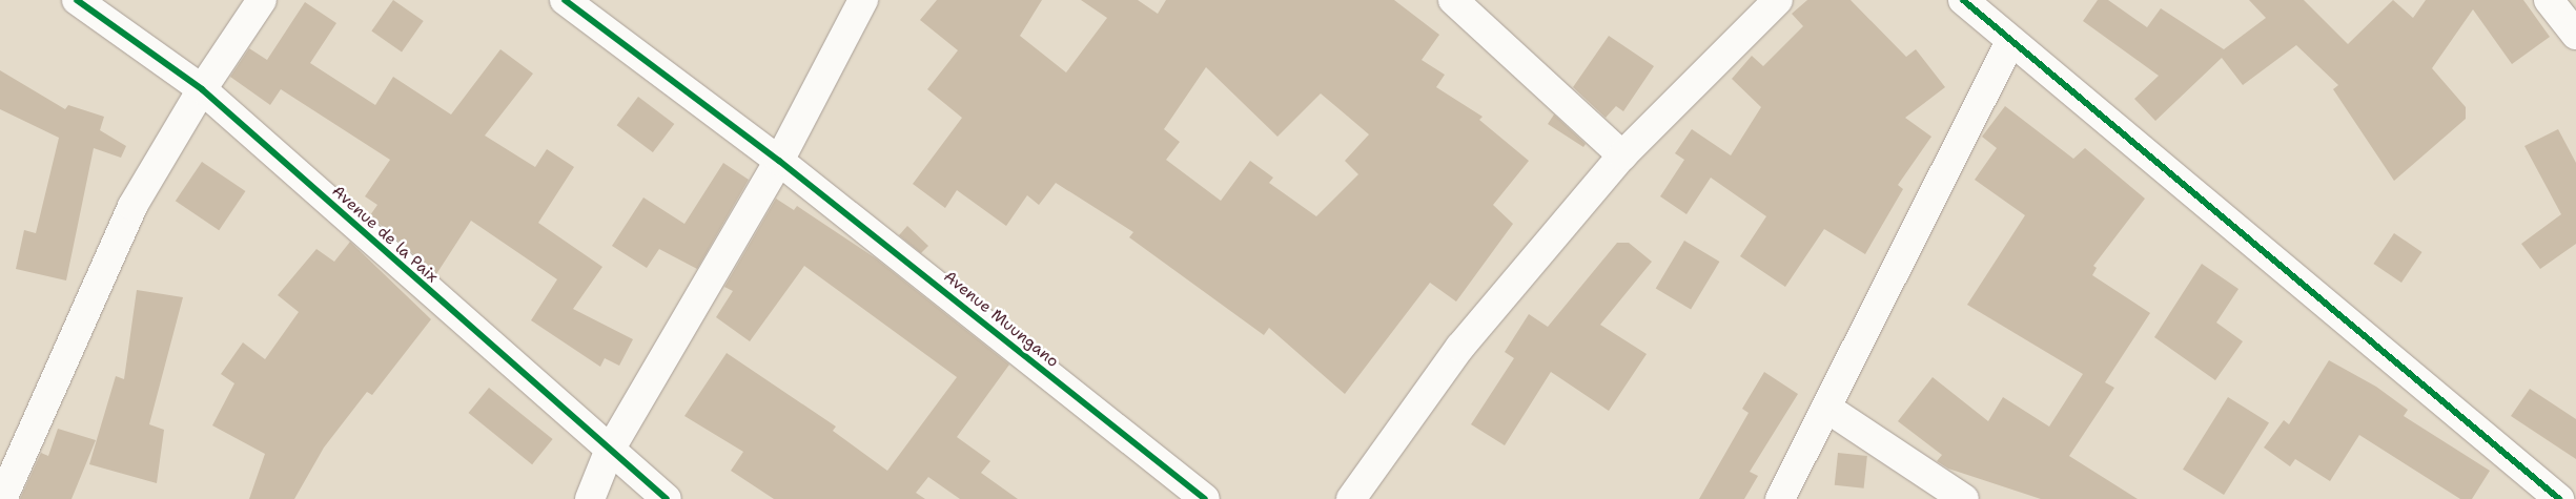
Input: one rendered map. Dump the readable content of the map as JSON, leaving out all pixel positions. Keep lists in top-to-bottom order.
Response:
{
  "streets": {
    "street": ["Avenue de la Paix", "Avenue Muungano"]
  }
}
